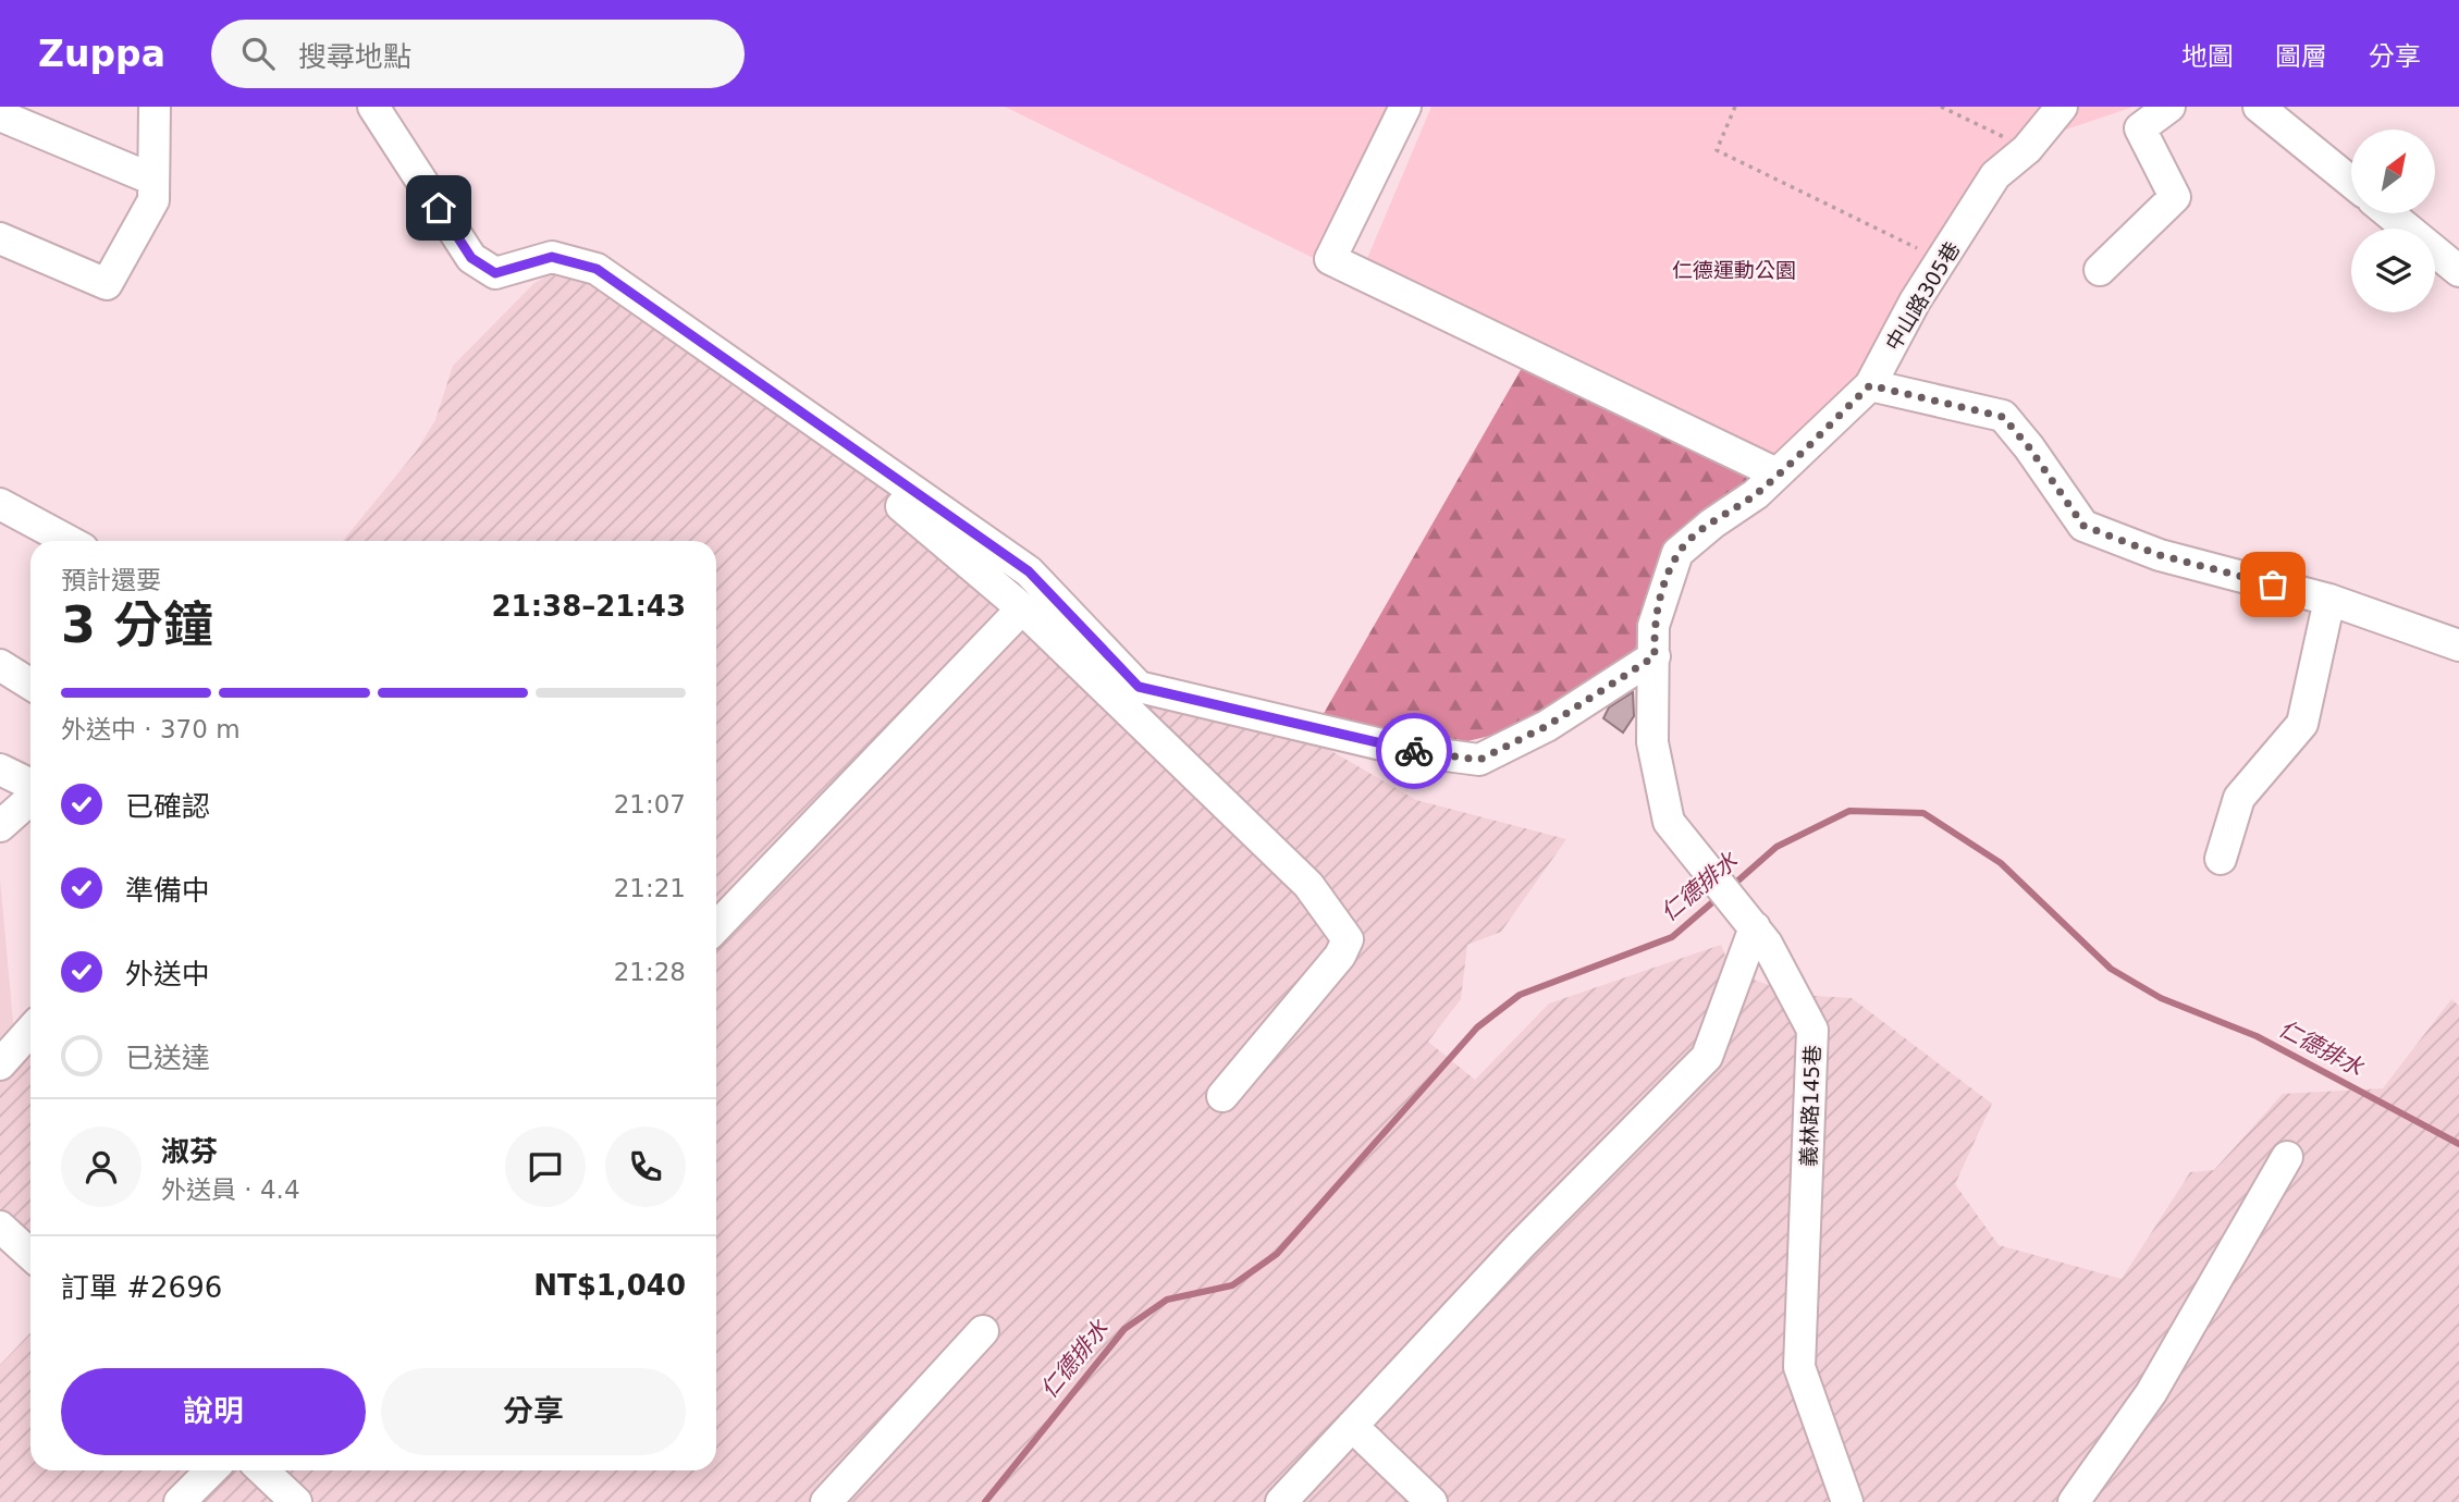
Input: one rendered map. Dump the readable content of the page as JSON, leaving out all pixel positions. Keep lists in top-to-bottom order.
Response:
{
  "streets": {
    "street": ["中山路305巷", "義林路145巷"]
  },
  "crossings": [
    ["中山路305巷", "義林路145巷"]
  ],
  "water": ["仁德排水"],
  "parks": ["仁德運動公園"],
  "north": "top right",
  "page": {
    "header": "Zuppa",
    "search": "搜尋地點",
    "nav": ["地圖", "圖層", "分享"],
    "heading": ["3 分鐘", "預計還要", "21:38–21:43"],
    "panel": [
      "淑芬",
      "外送員 · 4.4",
      "訂單 #2696",
      "NT$1,040"
    ],
    "bar": "外送中 · 370 m",
    "list": [
      ["已確認", "21:07"],
      ["準備中", "21:21"],
      ["外送中", "21:28"],
      "已送達"
    ],
    "buttons": ["說明", "分享"]
  }
}
